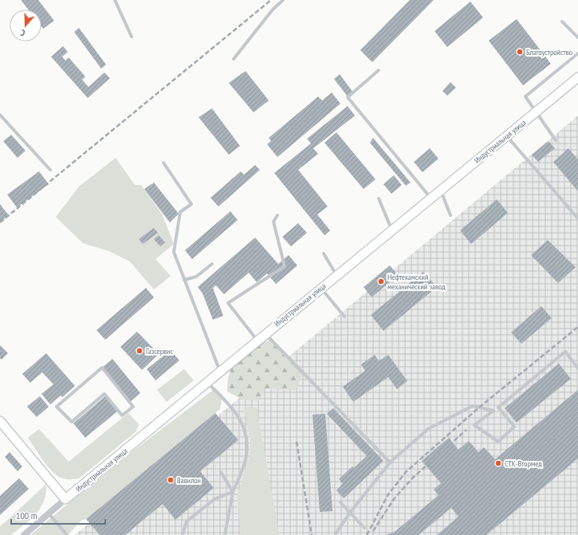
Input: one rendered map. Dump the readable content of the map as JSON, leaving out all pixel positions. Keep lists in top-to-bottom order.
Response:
{
  "streets": {
    "main road": ["Индустриальная улица"]
  },
  "places": [
    "Благоустройство",
    "Нефтекамский механический завод",
    "Газсервис",
    "СТК-Втормед",
    "Вавилон"
  ],
  "scale_bar": "100 m",
  "north": "bottom"
}
